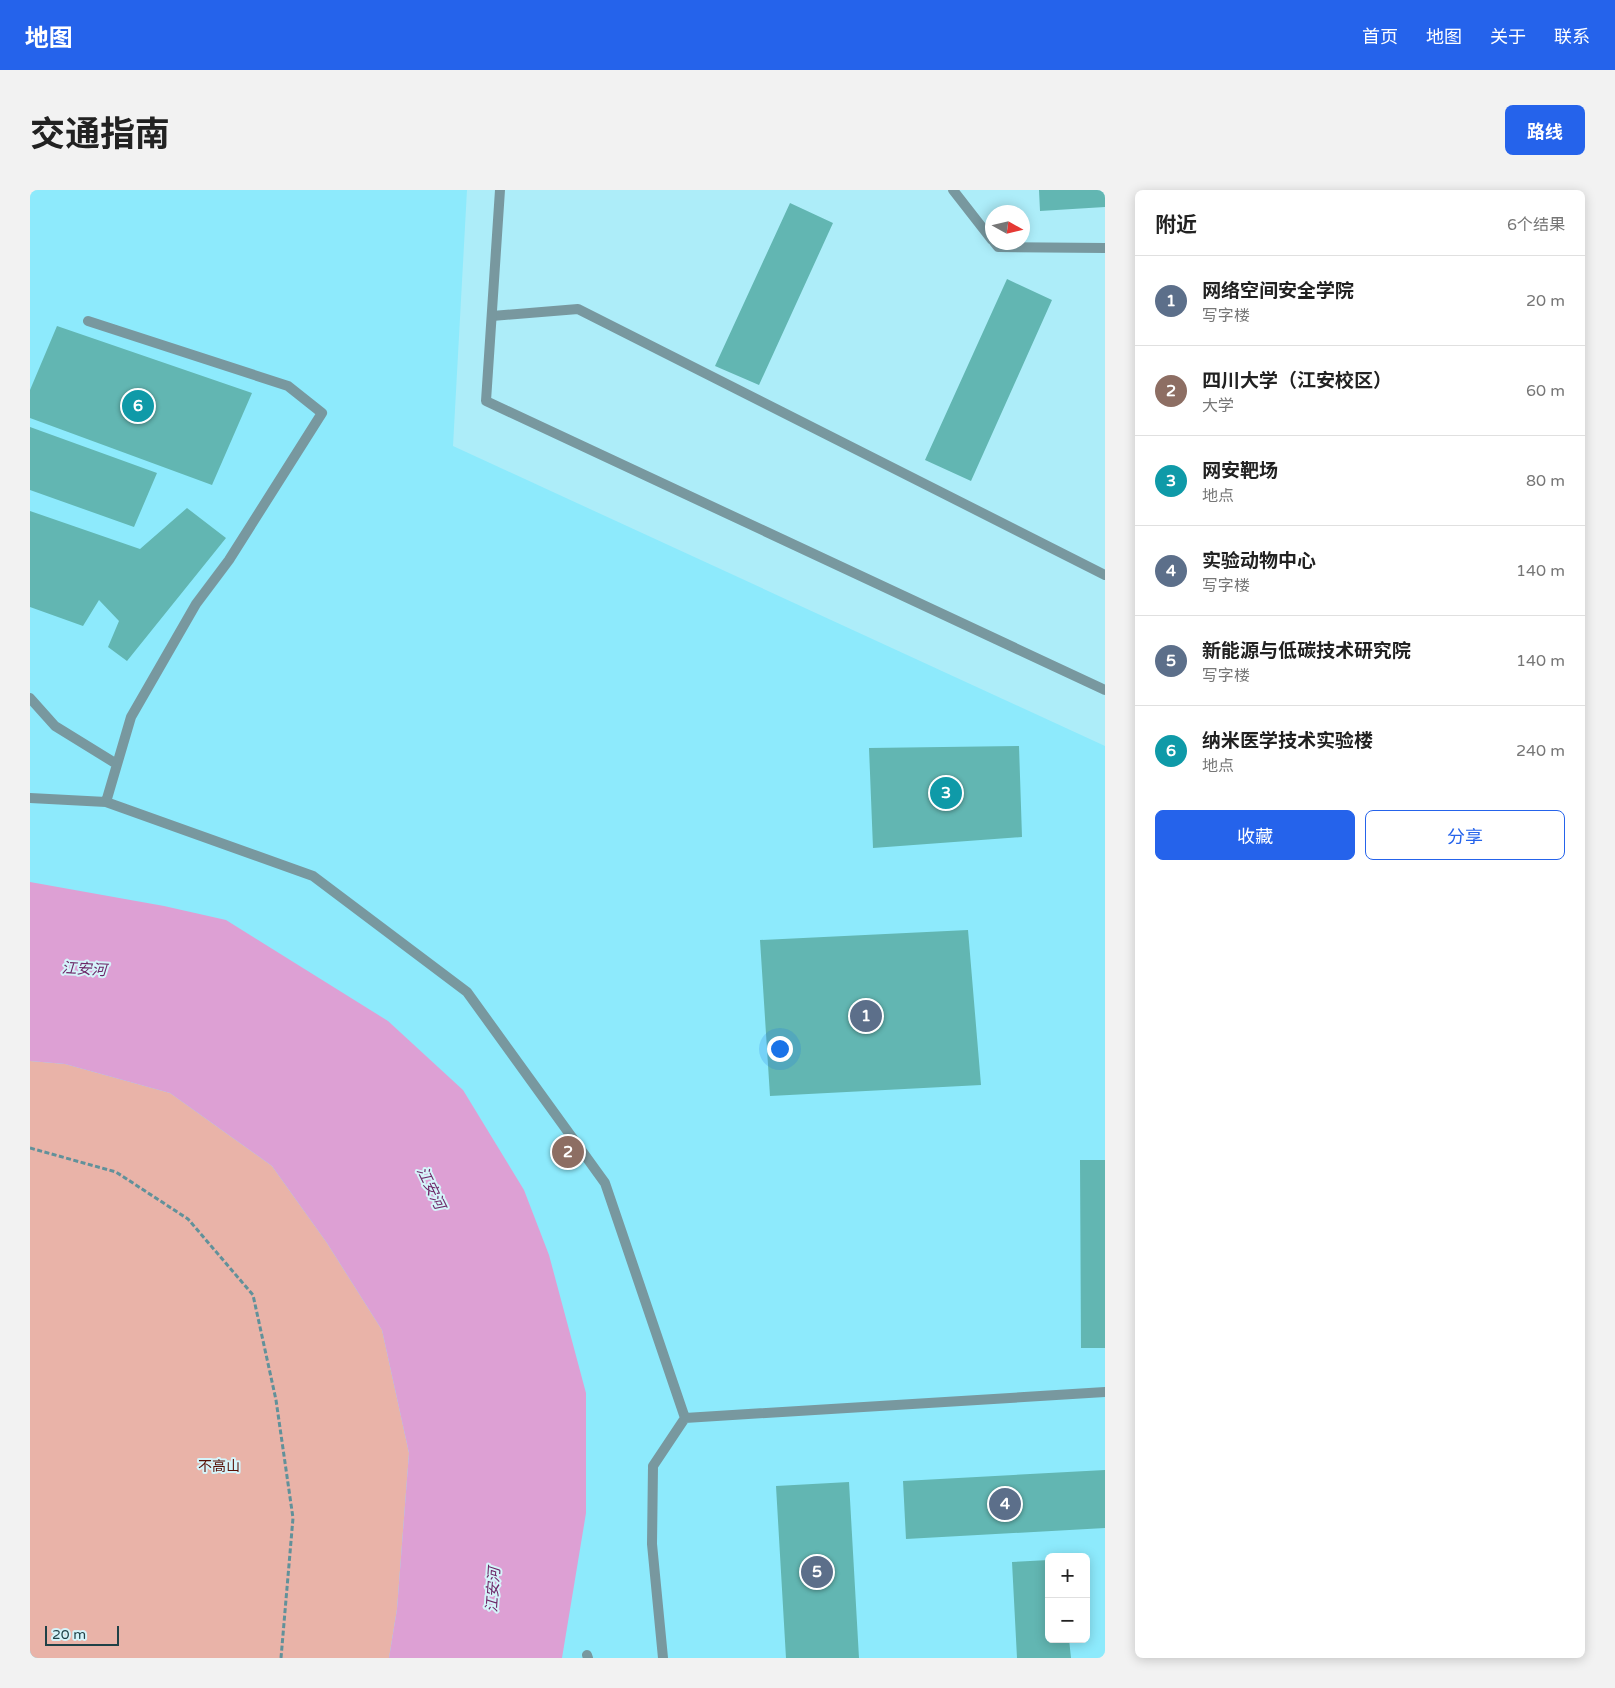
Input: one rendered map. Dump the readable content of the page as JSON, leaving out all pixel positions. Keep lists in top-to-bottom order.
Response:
{
  "water": ["江安河"],
  "parks": ["不高山"],
  "scale_bar": "20 m",
  "north": "right",
  "page": {
    "header": "地图",
    "nav": [
      "首页",
      "地图",
      "关于",
      "联系"
    ],
    "title": "交通指南",
    "buttons": [
      "路线",
      ["收藏", "分享"]
    ],
    "heading": ["附近", "6个结果"],
    "list": [
      {
        "mark": "1",
        "name": "网络空间安全学院",
        "note": "写字楼",
        "value": "20 m"
      },
      {
        "mark": "2",
        "name": "四川大学（江安校区）",
        "note": "大学",
        "value": "60 m"
      },
      {
        "mark": "3",
        "name": "网安靶场",
        "note": "地点",
        "value": "80 m"
      },
      {
        "mark": "4",
        "name": "实验动物中心",
        "note": "写字楼",
        "value": "140 m"
      },
      {
        "mark": "5",
        "name": "新能源与低碳技术研究院",
        "note": "写字楼",
        "value": "140 m"
      },
      {
        "mark": "6",
        "name": "纳米医学技术实验楼",
        "note": "地点",
        "value": "240 m"
      }
    ],
    "pins": [
      "6",
      "3",
      "1",
      "2",
      "4",
      "5"
    ],
    "map_buttons": ["+", "−"],
    "scale": "20 m"
  }
}
